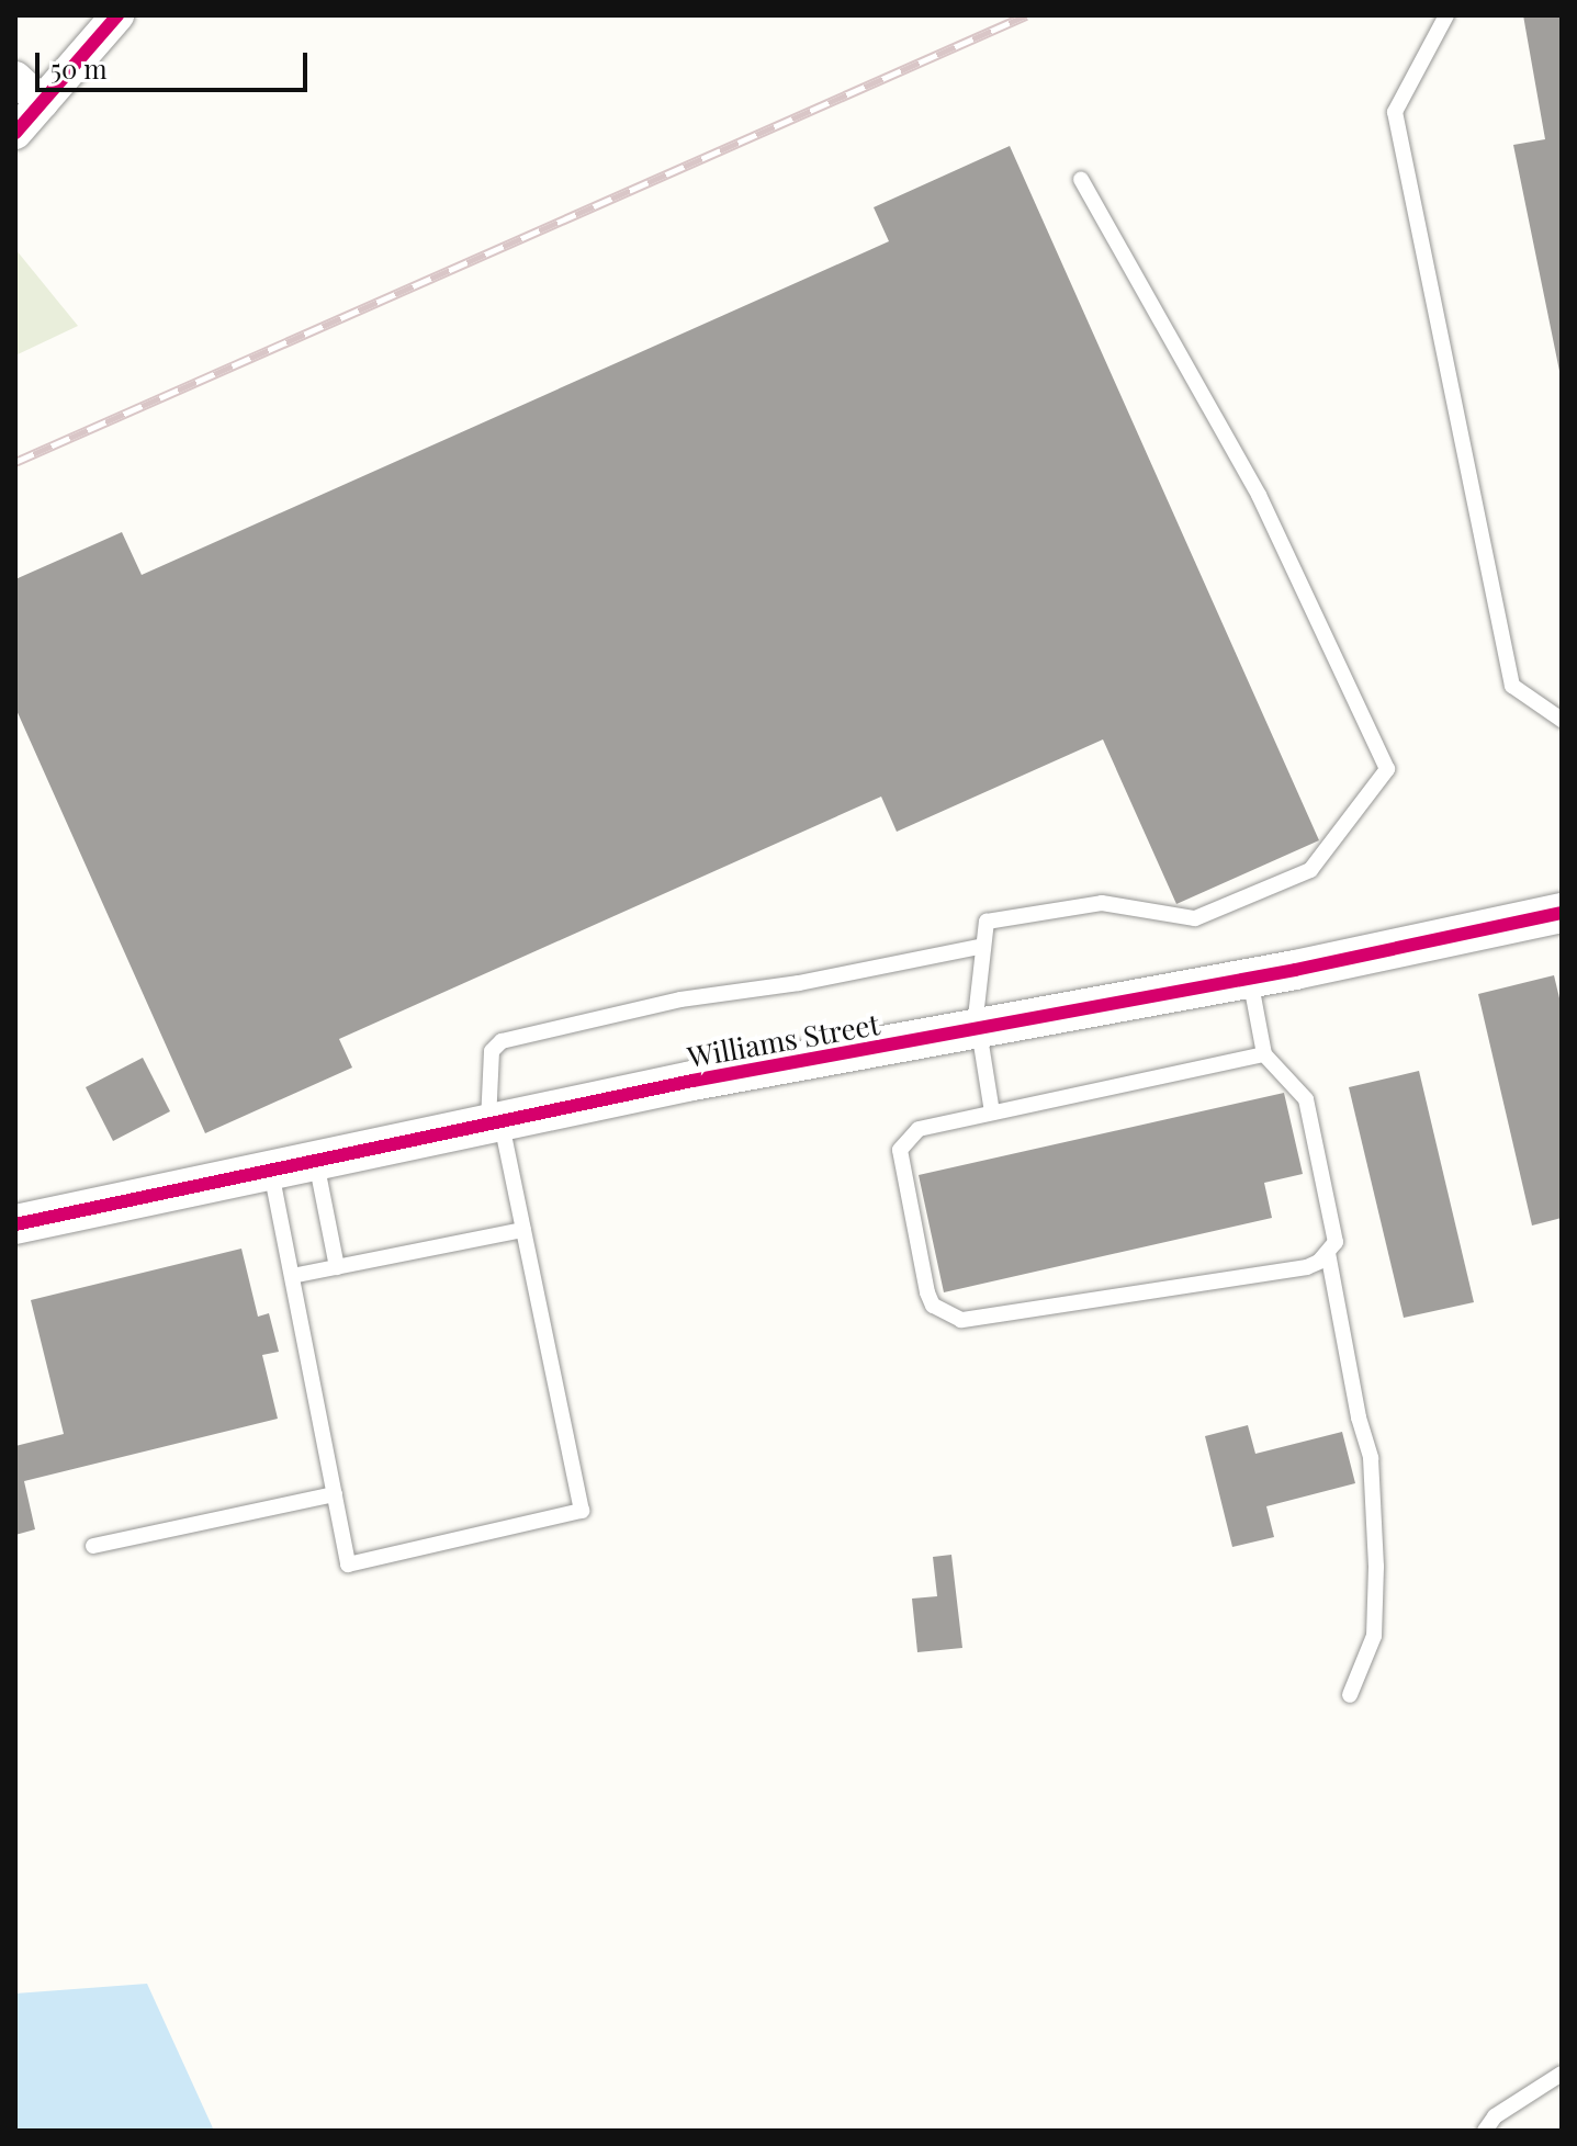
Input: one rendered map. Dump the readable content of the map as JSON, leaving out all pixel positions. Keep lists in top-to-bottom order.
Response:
{
  "streets": {
    "street": ["Williams Street"]
  },
  "scale_bar": "50 m"
}
